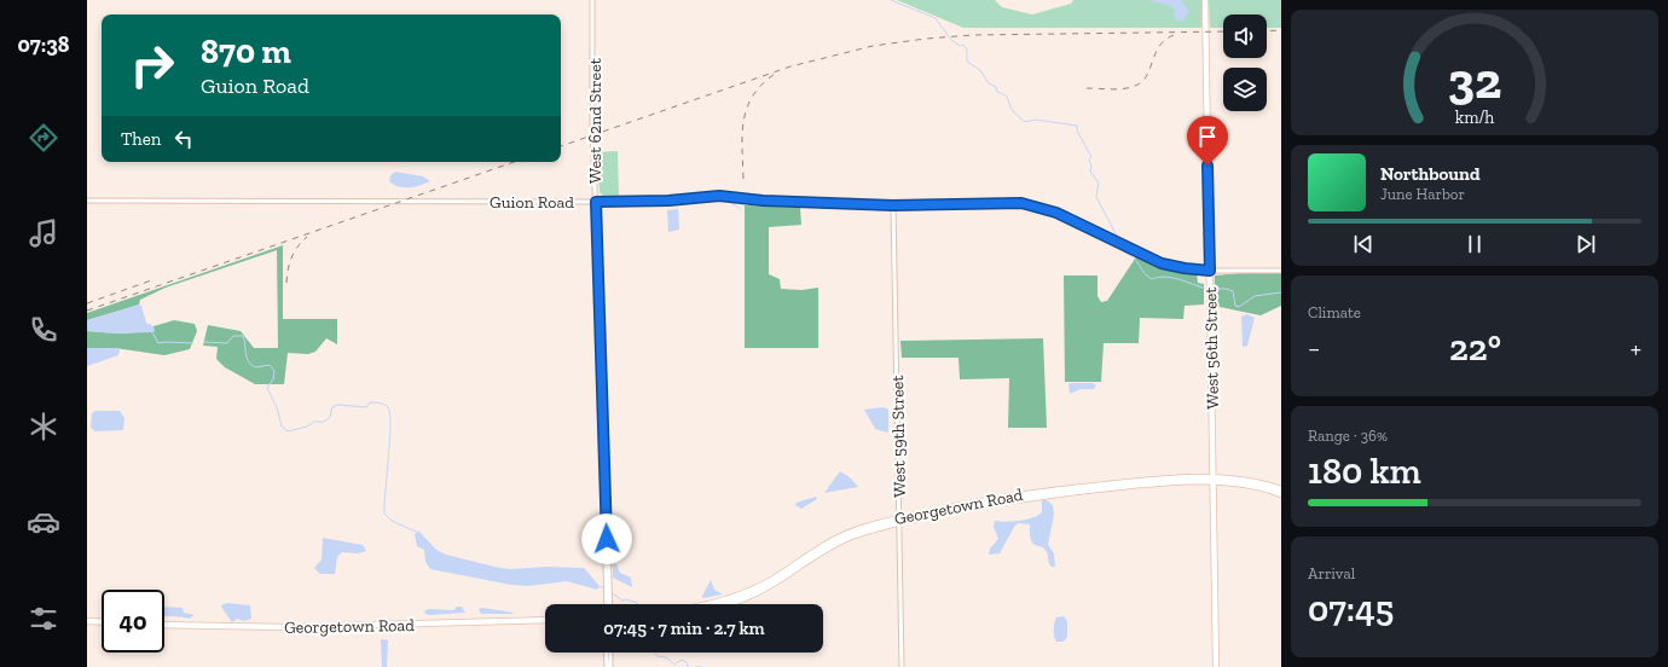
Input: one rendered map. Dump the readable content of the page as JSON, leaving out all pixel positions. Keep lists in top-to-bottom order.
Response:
{
  "streets": {
    "main road": ["West 56th Street", "Georgetown Road"],
    "street": ["West 62nd Street", "Guion Road", "West 59th Street"]
  },
  "crossings": [
    ["West 62nd Street", "Guion Road"],
    ["Guion Road", "West 56th Street"],
    ["Guion Road", "West 59th Street"],
    ["West 56th Street", "Georgetown Road"],
    ["West 59th Street", "Georgetown Road"]
  ],
  "page": {
    "tabs": "07:38",
    "turn": ["870 m", "Guion Road"],
    "then": "Then",
    "song": ["Northbound", "June Harbor"],
    "tile": [
      "Climate",
      ["Range · 36%", "180 km"],
      ["Arrival", "07:45"]
    ],
    "heat": ["−", "22°", "+"],
    "limit": "40",
    "trip": "07:45 · 7 min · 2.7 km",
    "gauge": ["32", "km/h"]
  }
}
